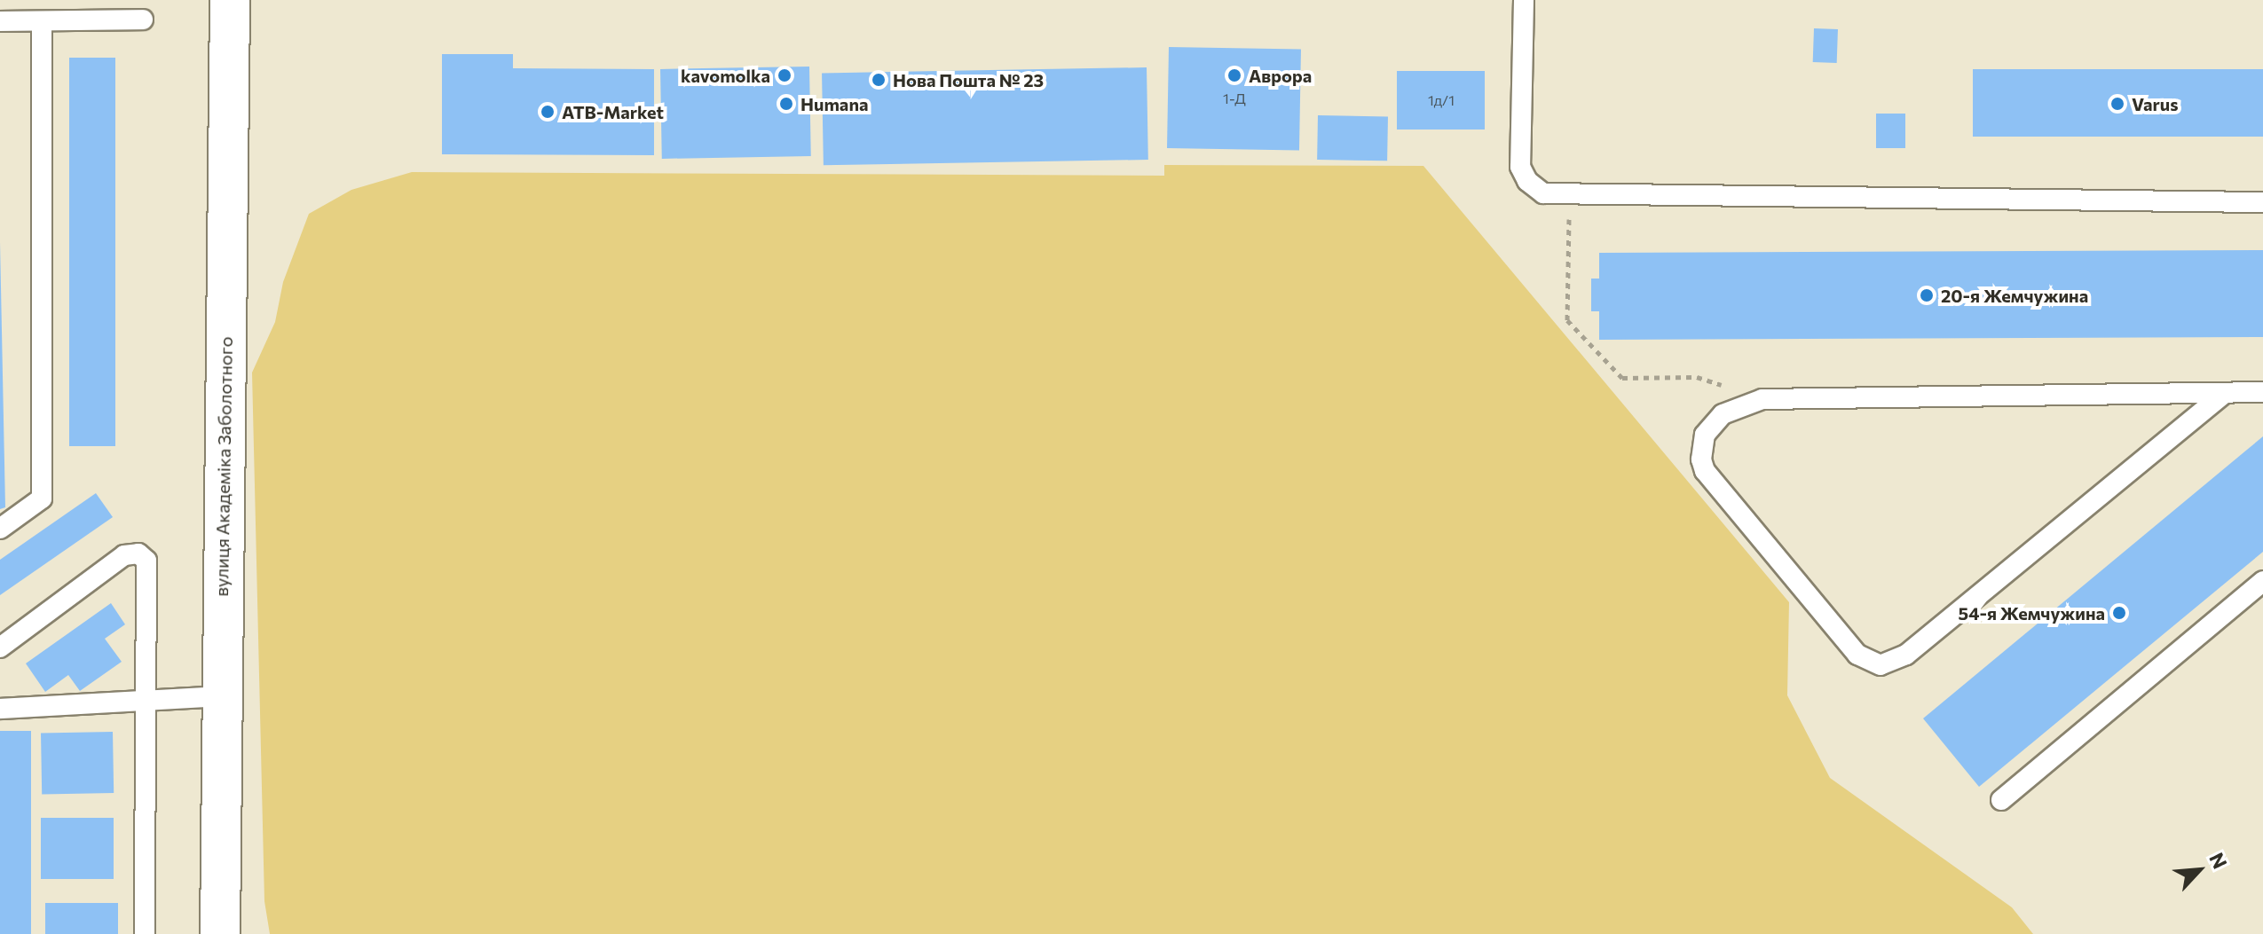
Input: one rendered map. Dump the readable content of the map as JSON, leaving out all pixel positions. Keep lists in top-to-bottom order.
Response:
{
  "streets": {
    "main road": ["вулиця Академіка Заболотного"]
  },
  "places": [
    "kavomolka",
    "Аврора",
    "Нова Пошта № 23",
    "Humana",
    "Varus",
    "ATB-Market",
    "20-я Жемчужина",
    "54-я Жемчужина"
  ],
  "house_numbers": ["1-Д", "1д/1"],
  "north": "top right"
}
